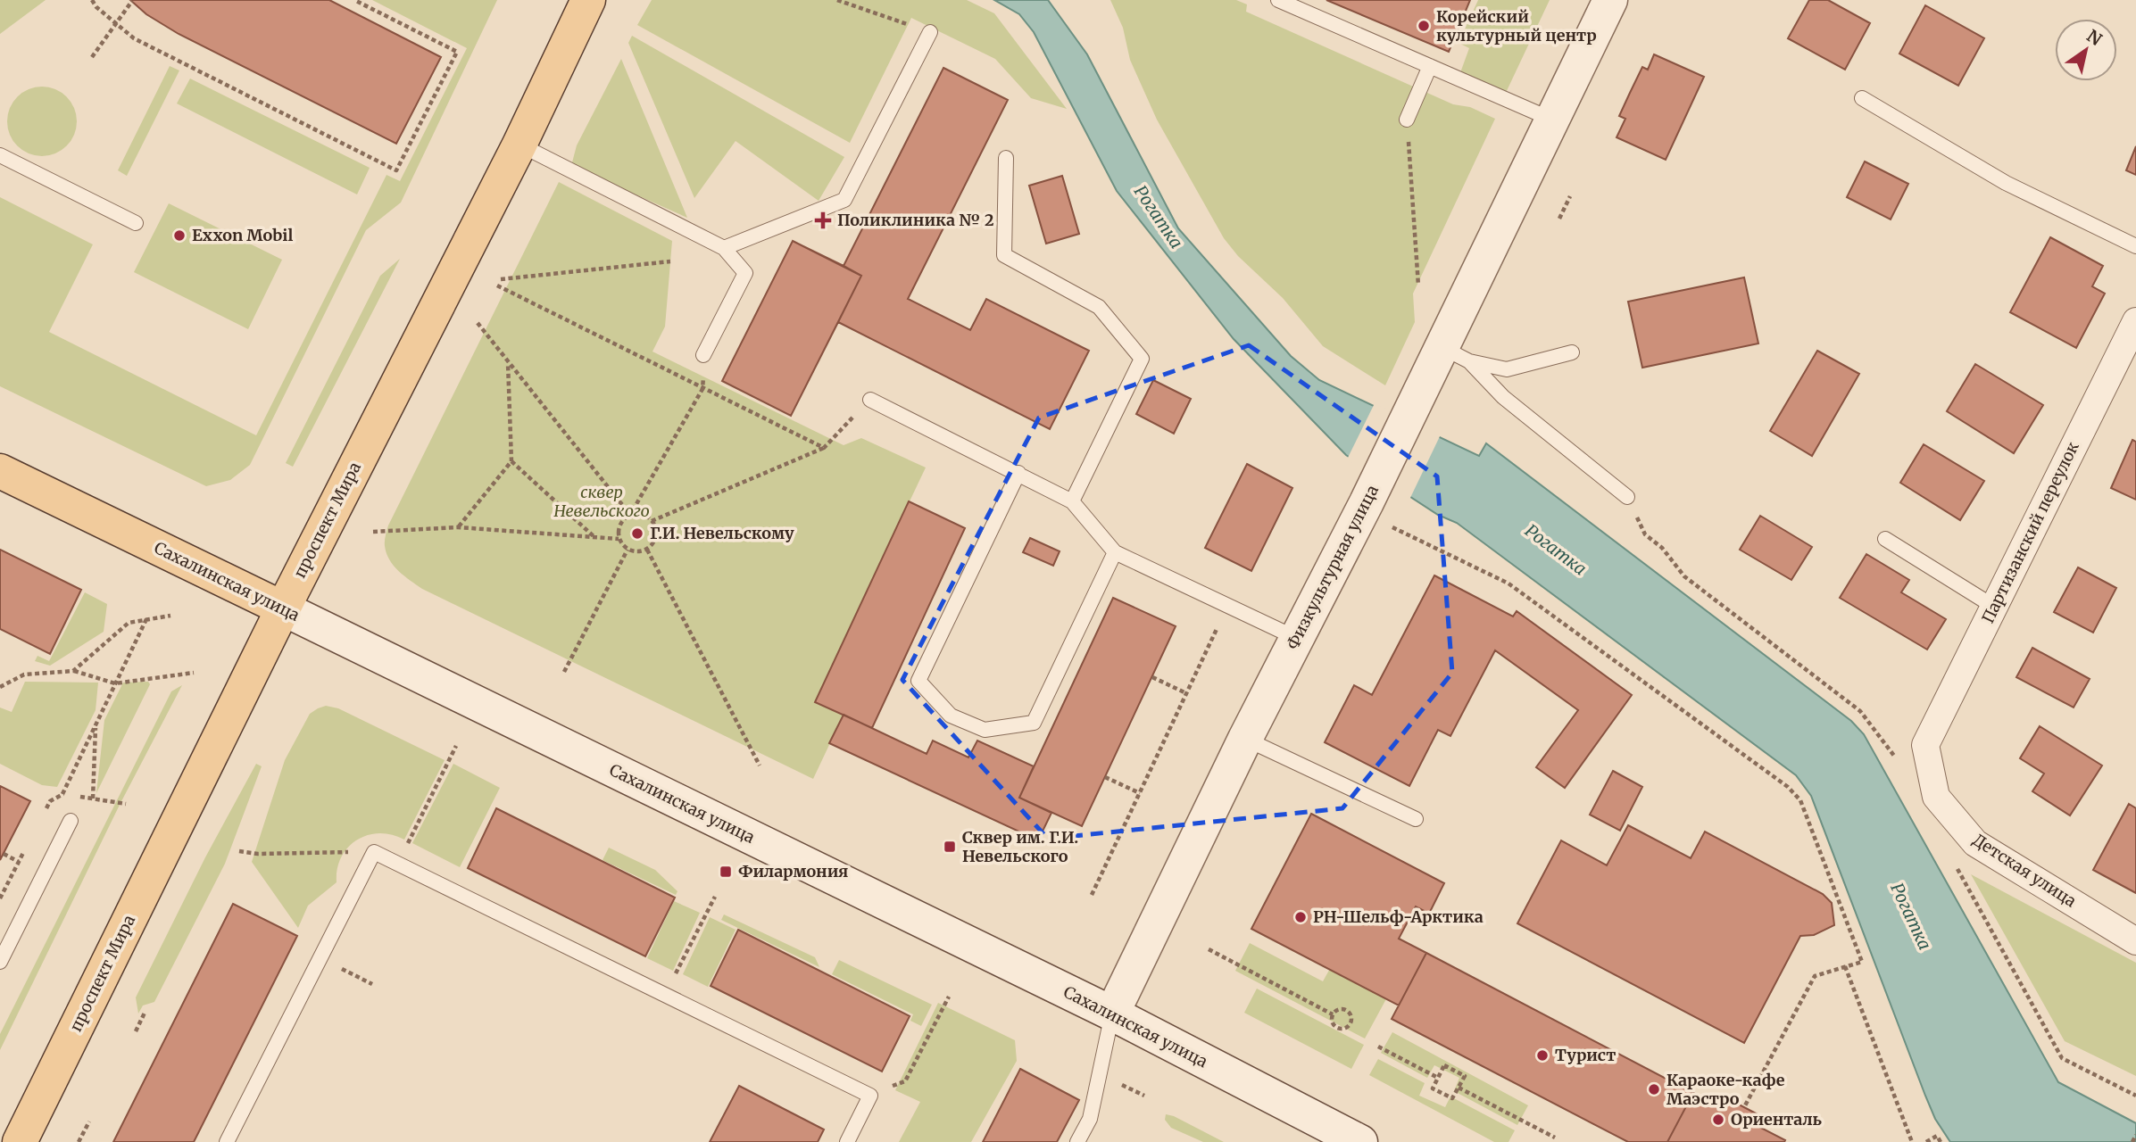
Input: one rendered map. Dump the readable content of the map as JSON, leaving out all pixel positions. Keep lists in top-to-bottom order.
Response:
{
  "streets": {
    "main road": ["проспект Мира", "Физкультурная улица", "Сахалинская улица"],
    "street": ["Партизанский переулок", "Детская улица"]
  },
  "crossings": [
    ["проспект Мира", "Сахалинская улица"],
    ["Партизанский переулок", "Детская улица"],
    ["Физкультурная улица", "Сахалинская улица"]
  ],
  "water": ["Рогатка"],
  "parks": ["сквер Невельского"],
  "places": {
    "other": [
      "Корейский культурный центр",
      "Exxon Mobil",
      "Г.И. Невельскому",
      "РН-Шельф-Арктика",
      "Турист",
      "Караоке-кафе Маэстро",
      "Ориенталь"
    ],
    "health": ["Поликлиника № 2"],
    "transit": ["Сквер им. Г.И. Невельского", "Филармония"]
  },
  "north": "top right"
}
